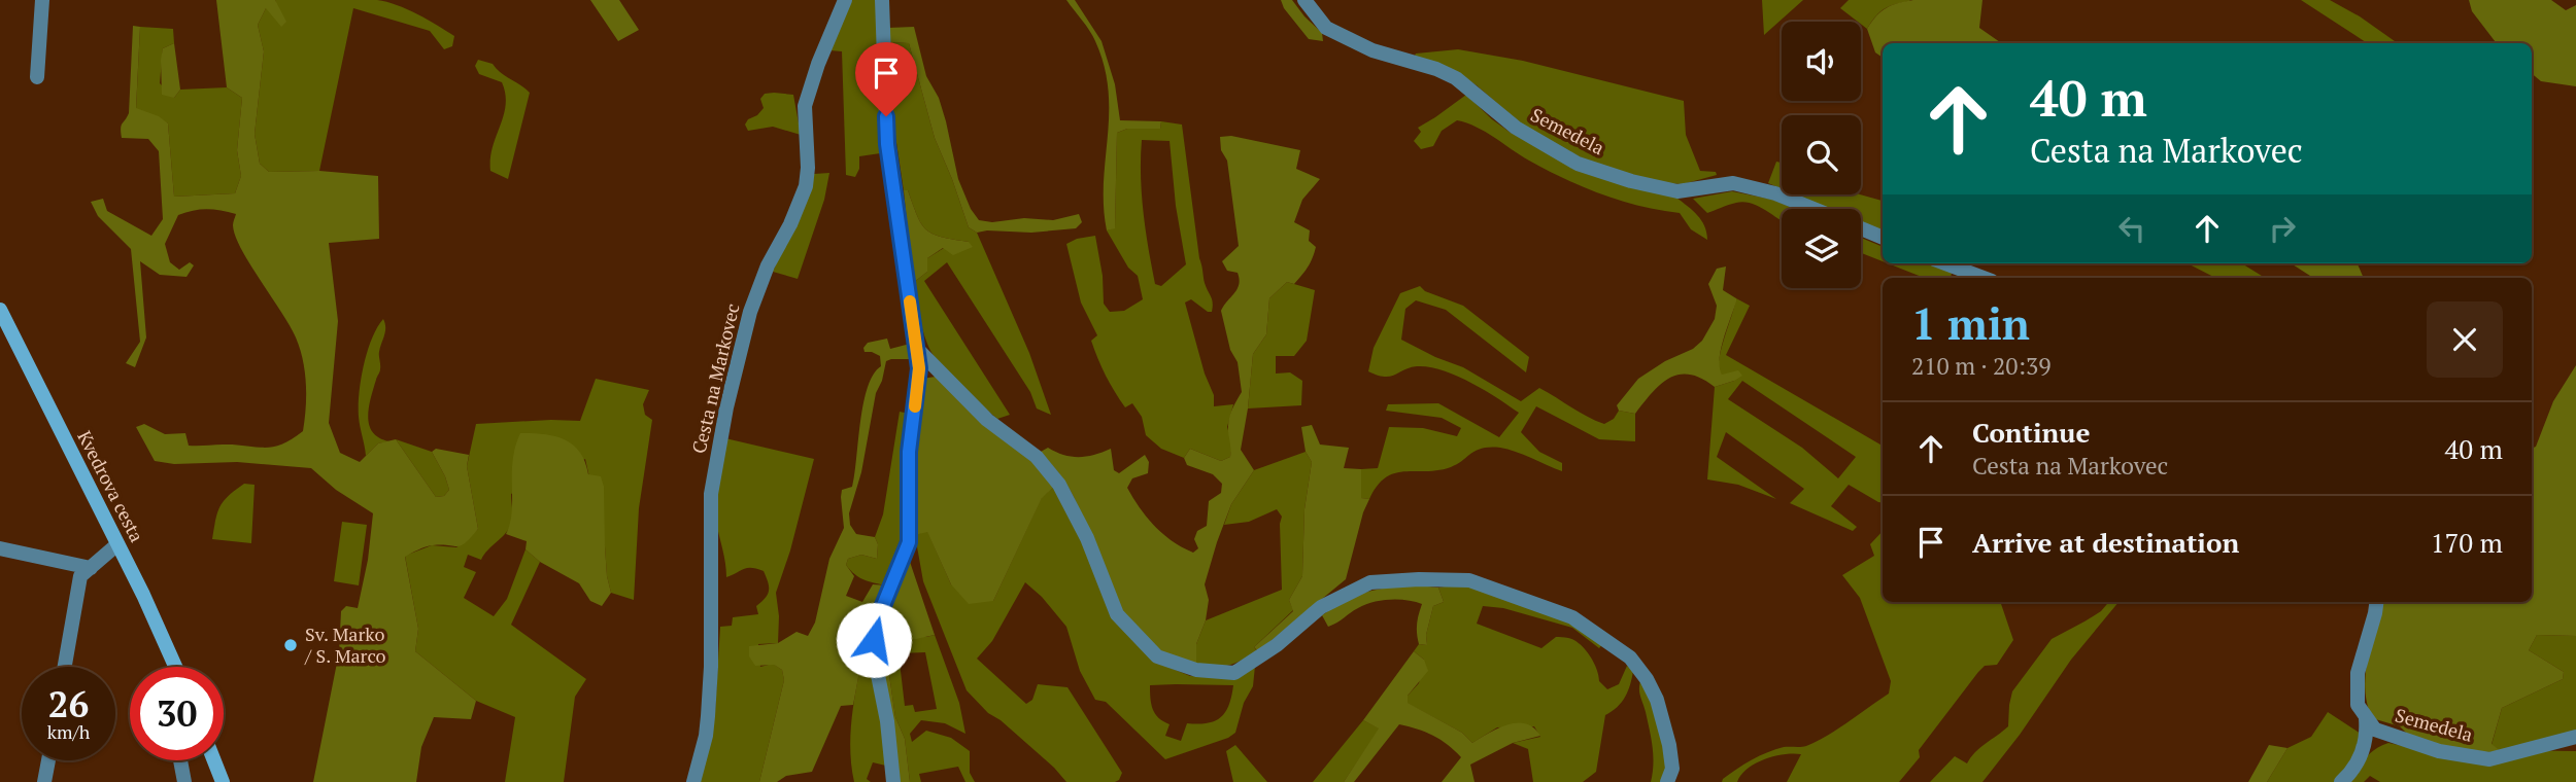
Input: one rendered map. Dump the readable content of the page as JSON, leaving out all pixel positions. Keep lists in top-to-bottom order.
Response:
{
  "streets": {
    "street": ["Semedela", "Cesta na Markovec", "Kvedrova cesta"]
  },
  "places": ["Sv. Marko / S. Marco"],
  "page": {
    "turn": ["40 m", "Cesta na Markovec"],
    "heading": ["1 min", "210 m · 20:39"],
    "list": [
      {
        "name": "Continue",
        "note": "Cesta na Markovec",
        "value": "40 m"
      },
      {
        "name": "Arrive at destination",
        "value": "170 m"
      }
    ],
    "speed": "26 km/h",
    "limit": "30"
  }
}
